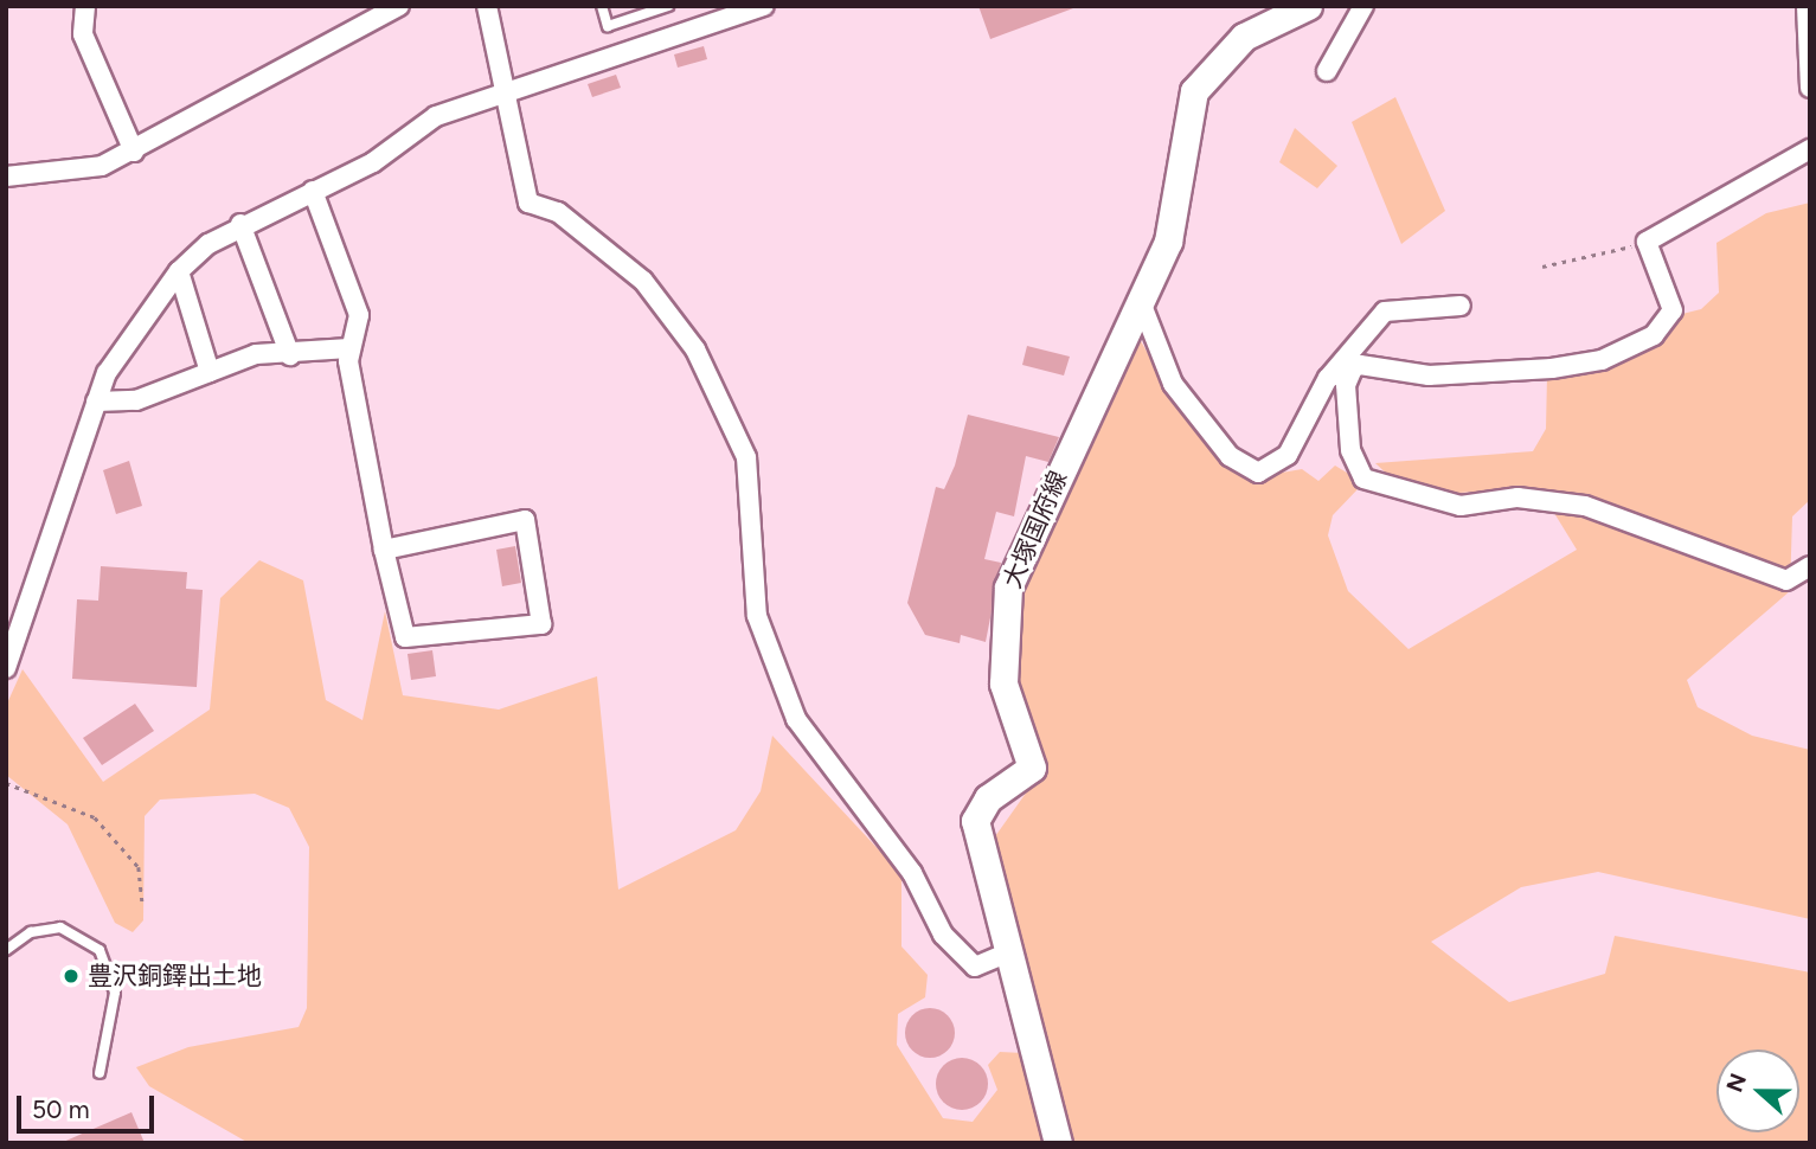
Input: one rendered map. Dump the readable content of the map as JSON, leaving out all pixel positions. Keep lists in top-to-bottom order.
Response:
{
  "streets": {
    "main road": ["大塚国府線"]
  },
  "places": ["豊沢銅鐸出土地"],
  "scale_bar": "50 m",
  "north": "left"
}
